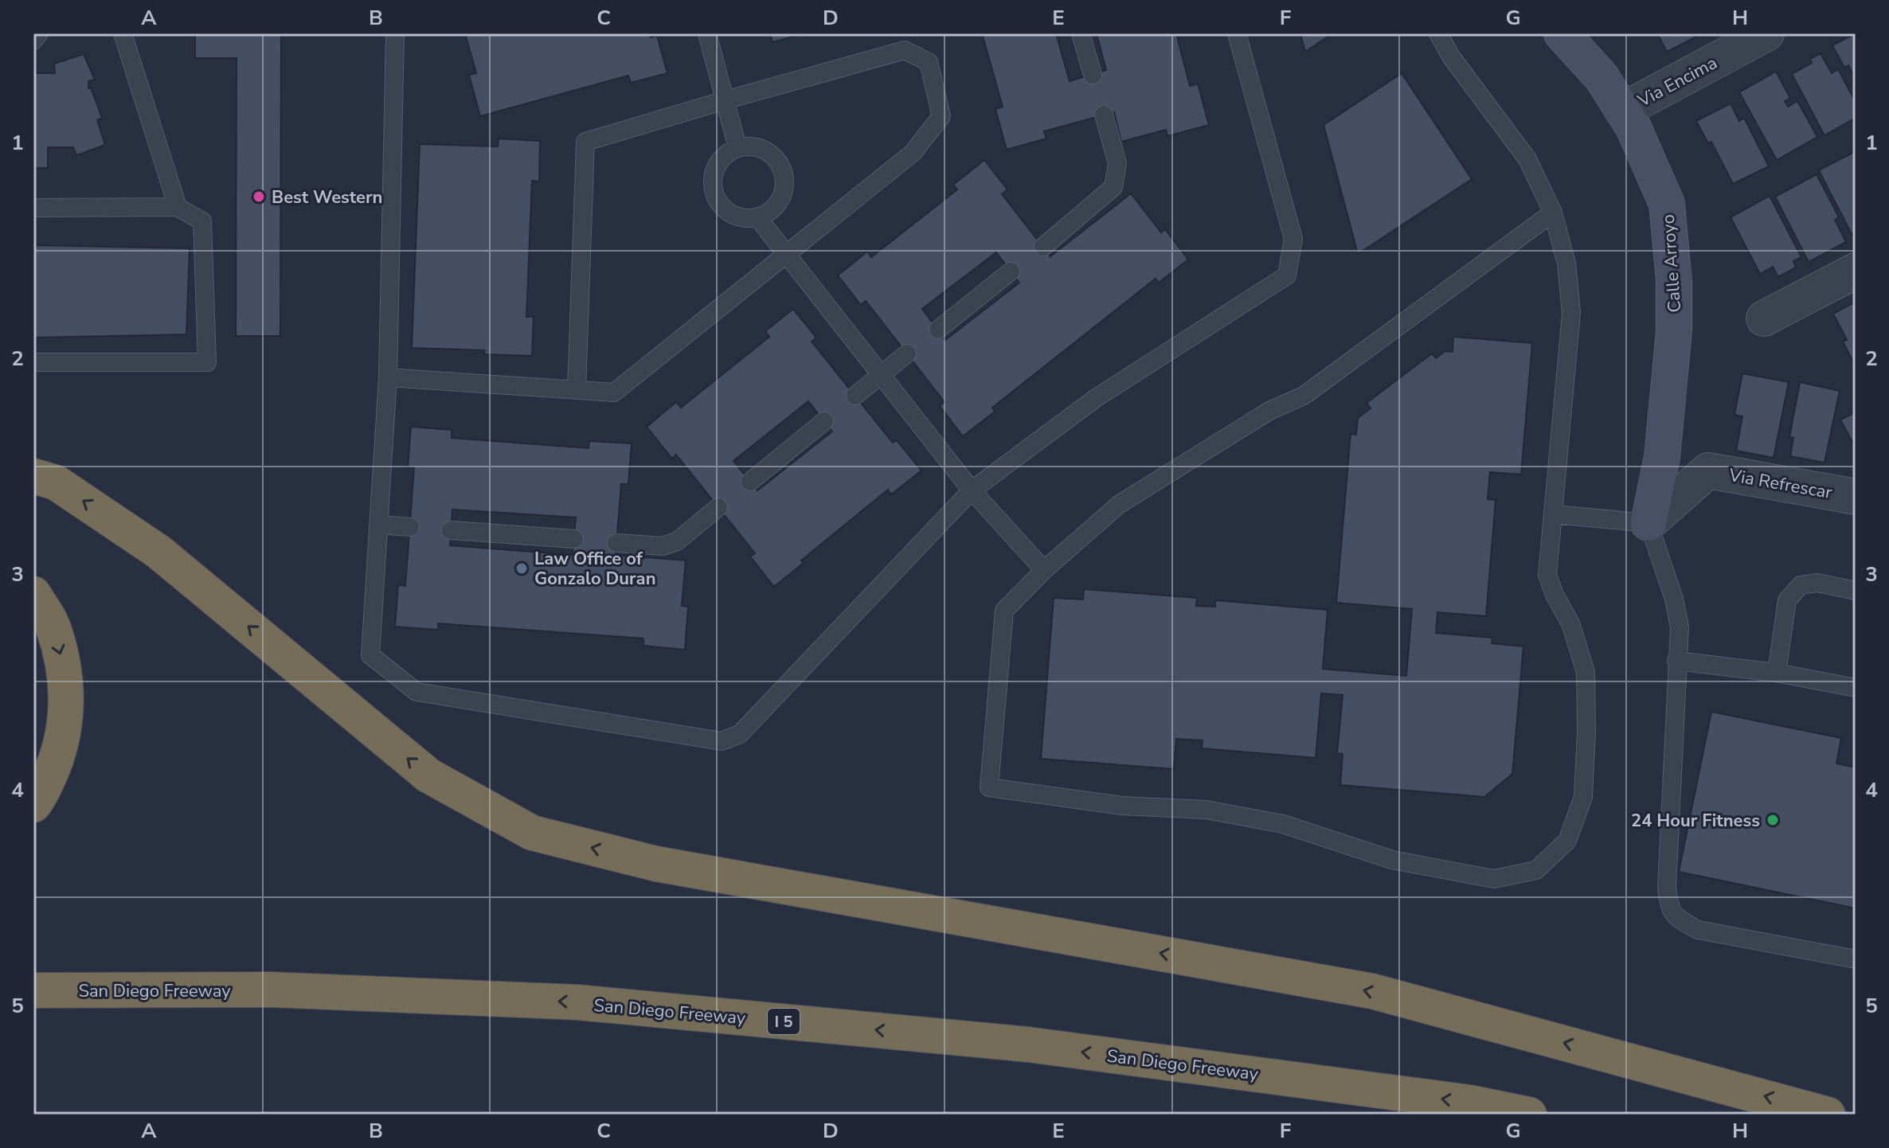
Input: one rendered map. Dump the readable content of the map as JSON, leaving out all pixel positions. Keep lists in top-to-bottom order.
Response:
{
  "streets": {
    "highway": ["San Diego Freeway", "I 5"],
    "street": ["Via Encima", "Calle Arroyo", "Via Refrescar"]
  },
  "crossings": [
    ["Via Encima", "Calle Arroyo"],
    ["Calle Arroyo", "Via Refrescar"]
  ],
  "places": ["Best Western", "Law Office of Gonzalo Duran", "24 Hour Fitness"],
  "grid": {
    "columns": [
      "A",
      "B",
      "C",
      "D",
      "E",
      "F",
      "G",
      "H"
    ],
    "rows": [
      "1",
      "2",
      "3",
      "4",
      "5"
    ]
  }
}
